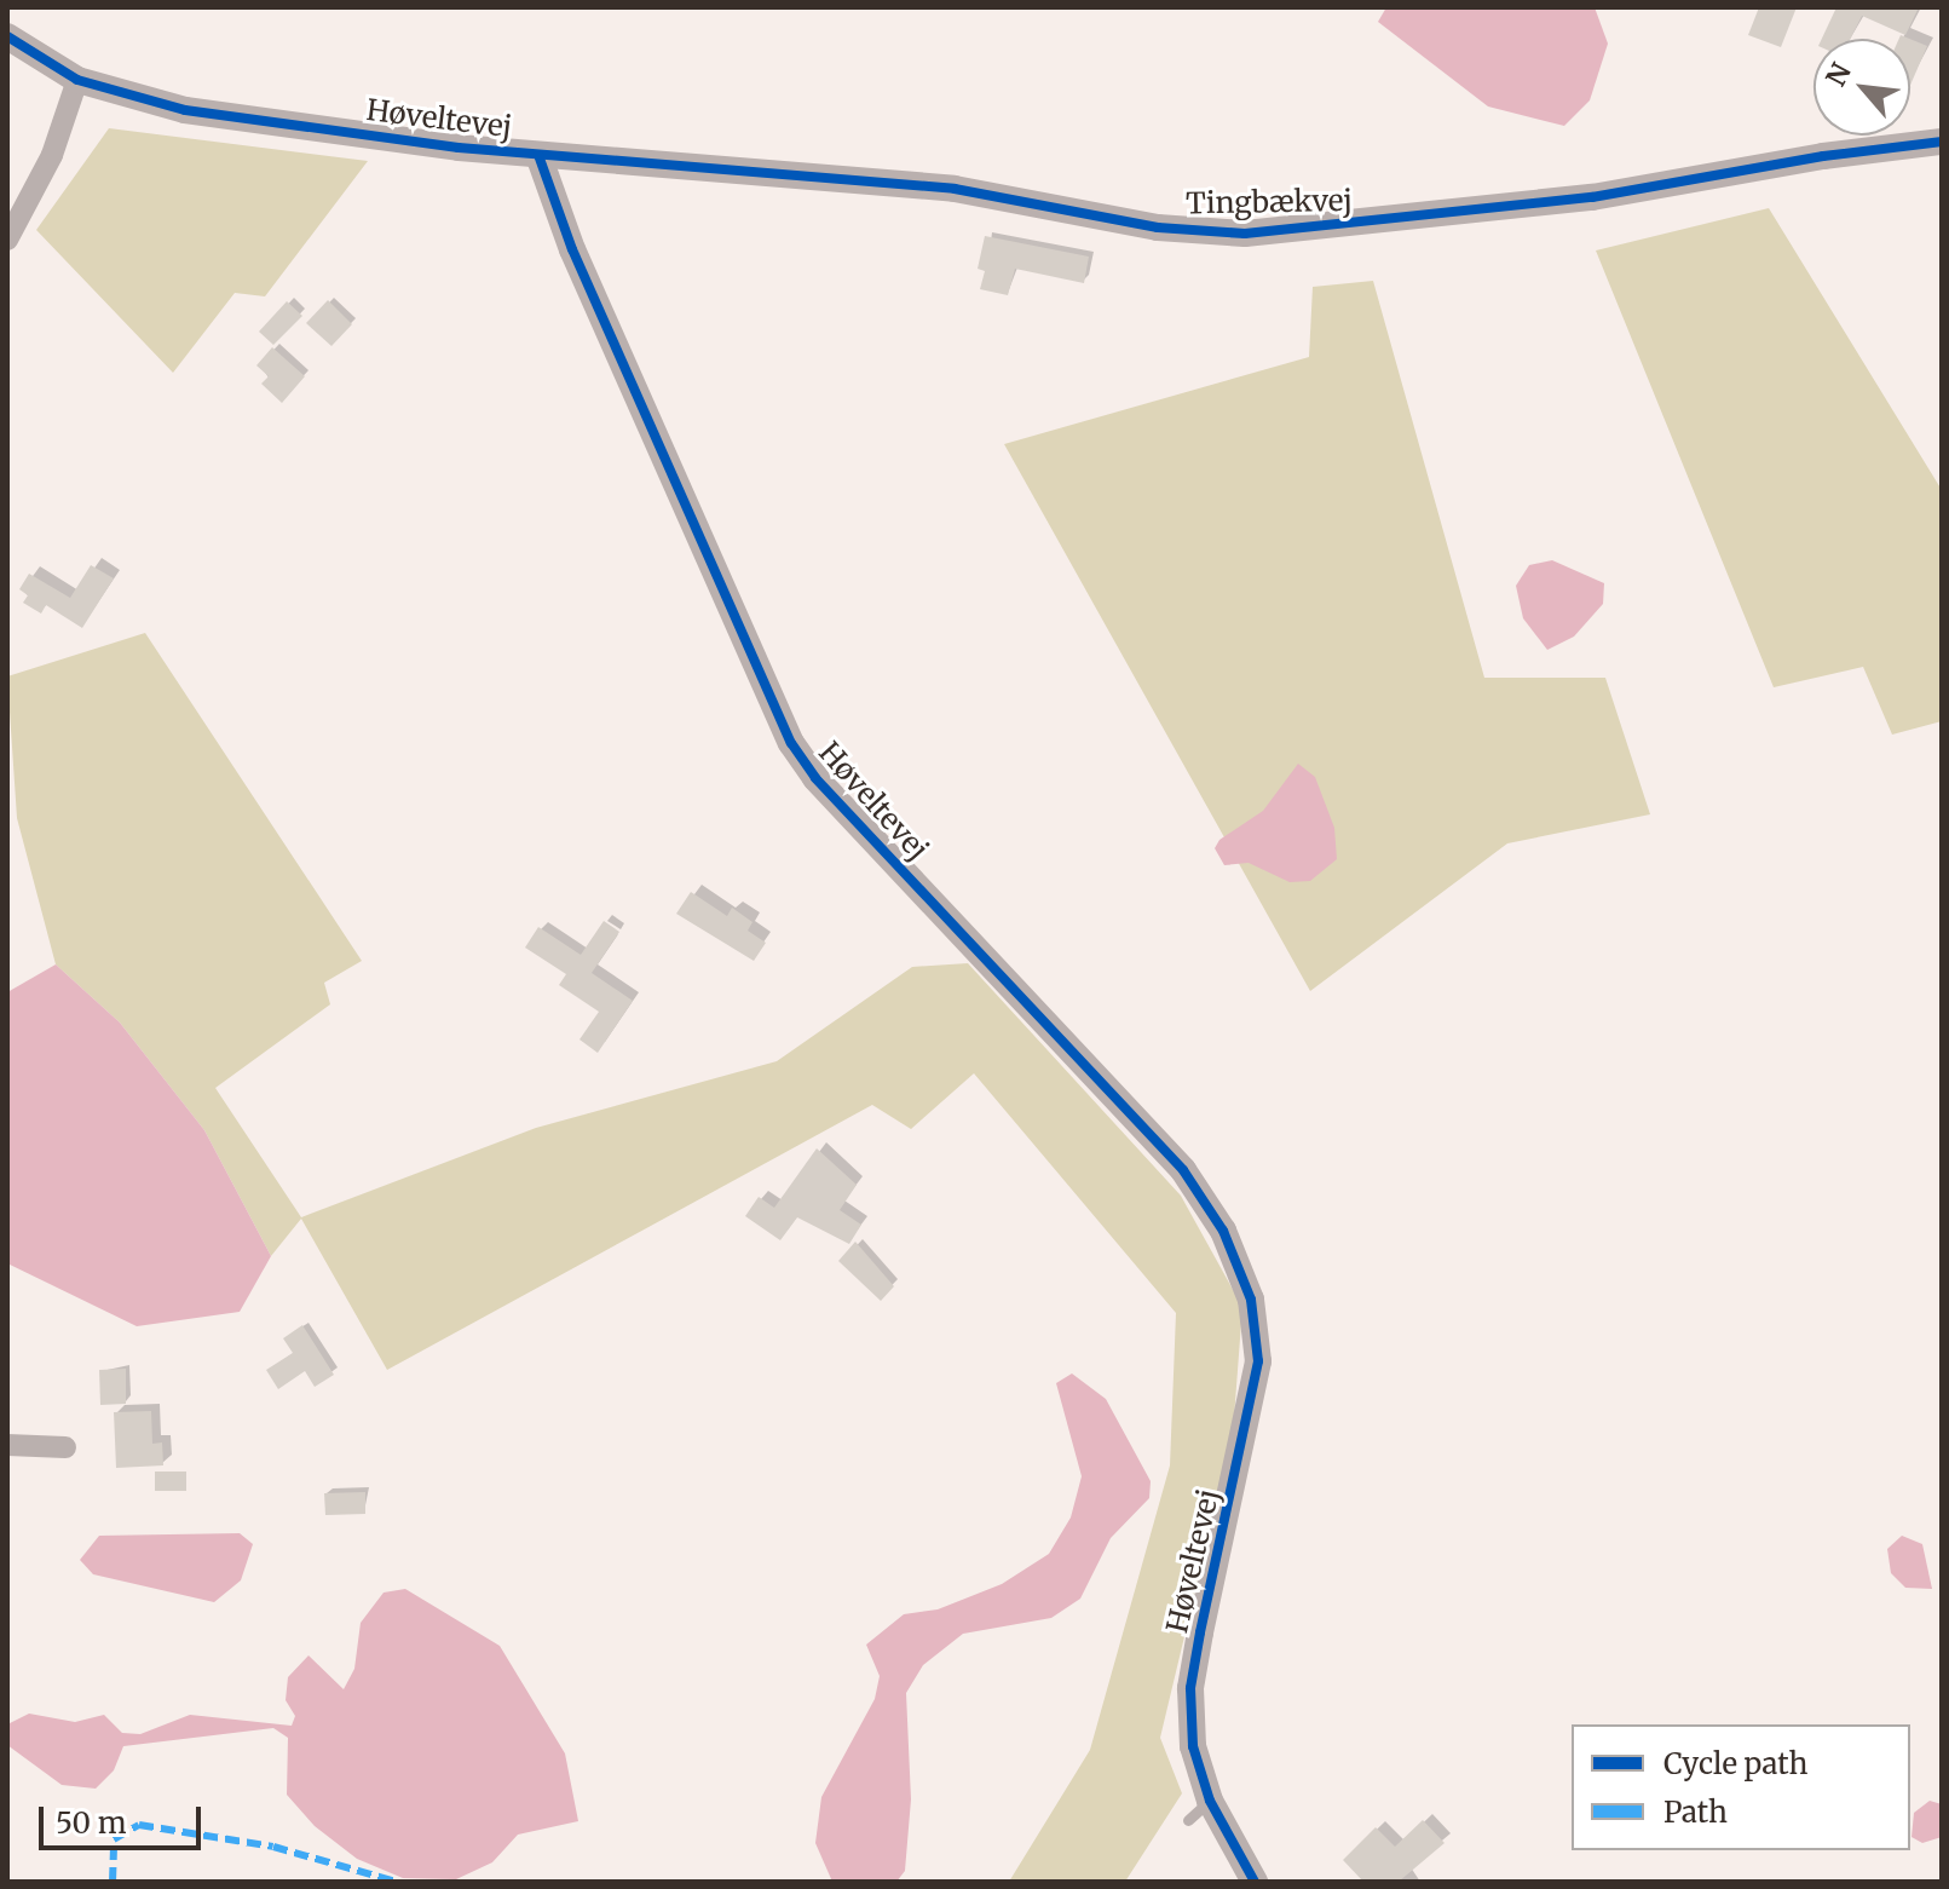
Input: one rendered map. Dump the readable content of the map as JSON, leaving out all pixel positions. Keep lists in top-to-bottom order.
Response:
{
  "streets": {
    "street": ["Høveltevej", "Tingbækvej"]
  },
  "crossings": [
    ["Høveltevej", "Tingbækvej"]
  ],
  "legend": ["Cycle path", "Path"],
  "scale_bar": "50 m",
  "north": "top left"
}
